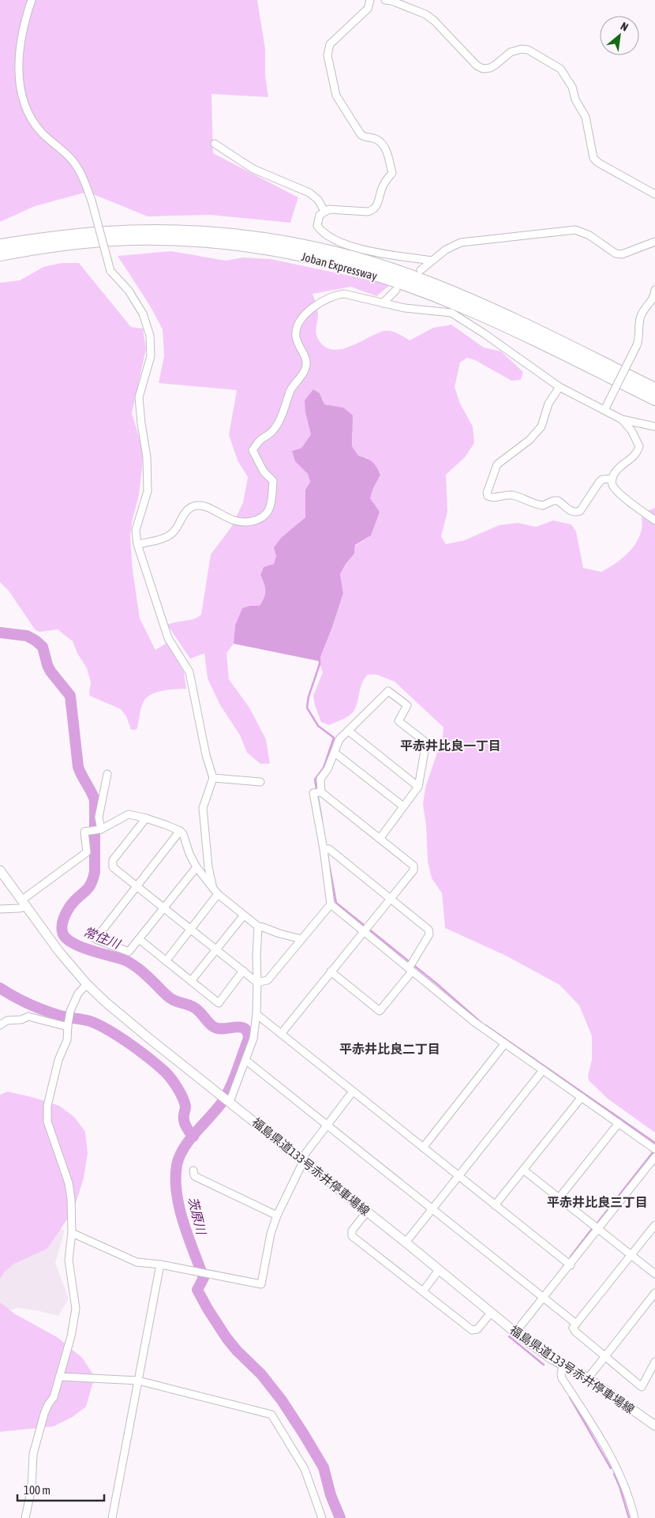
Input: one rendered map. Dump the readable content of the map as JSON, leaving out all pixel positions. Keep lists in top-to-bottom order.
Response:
{
  "streets": {
    "highway": ["Joban Expressway"],
    "main road": ["福島県道133号赤井停車場線"]
  },
  "districts": ["平赤井比良一丁目", "平赤井比良二丁目", "平赤井比良三丁目"],
  "water": ["常住川", "茨原川"],
  "scale_bar": "100 m",
  "north": "top right"
}
